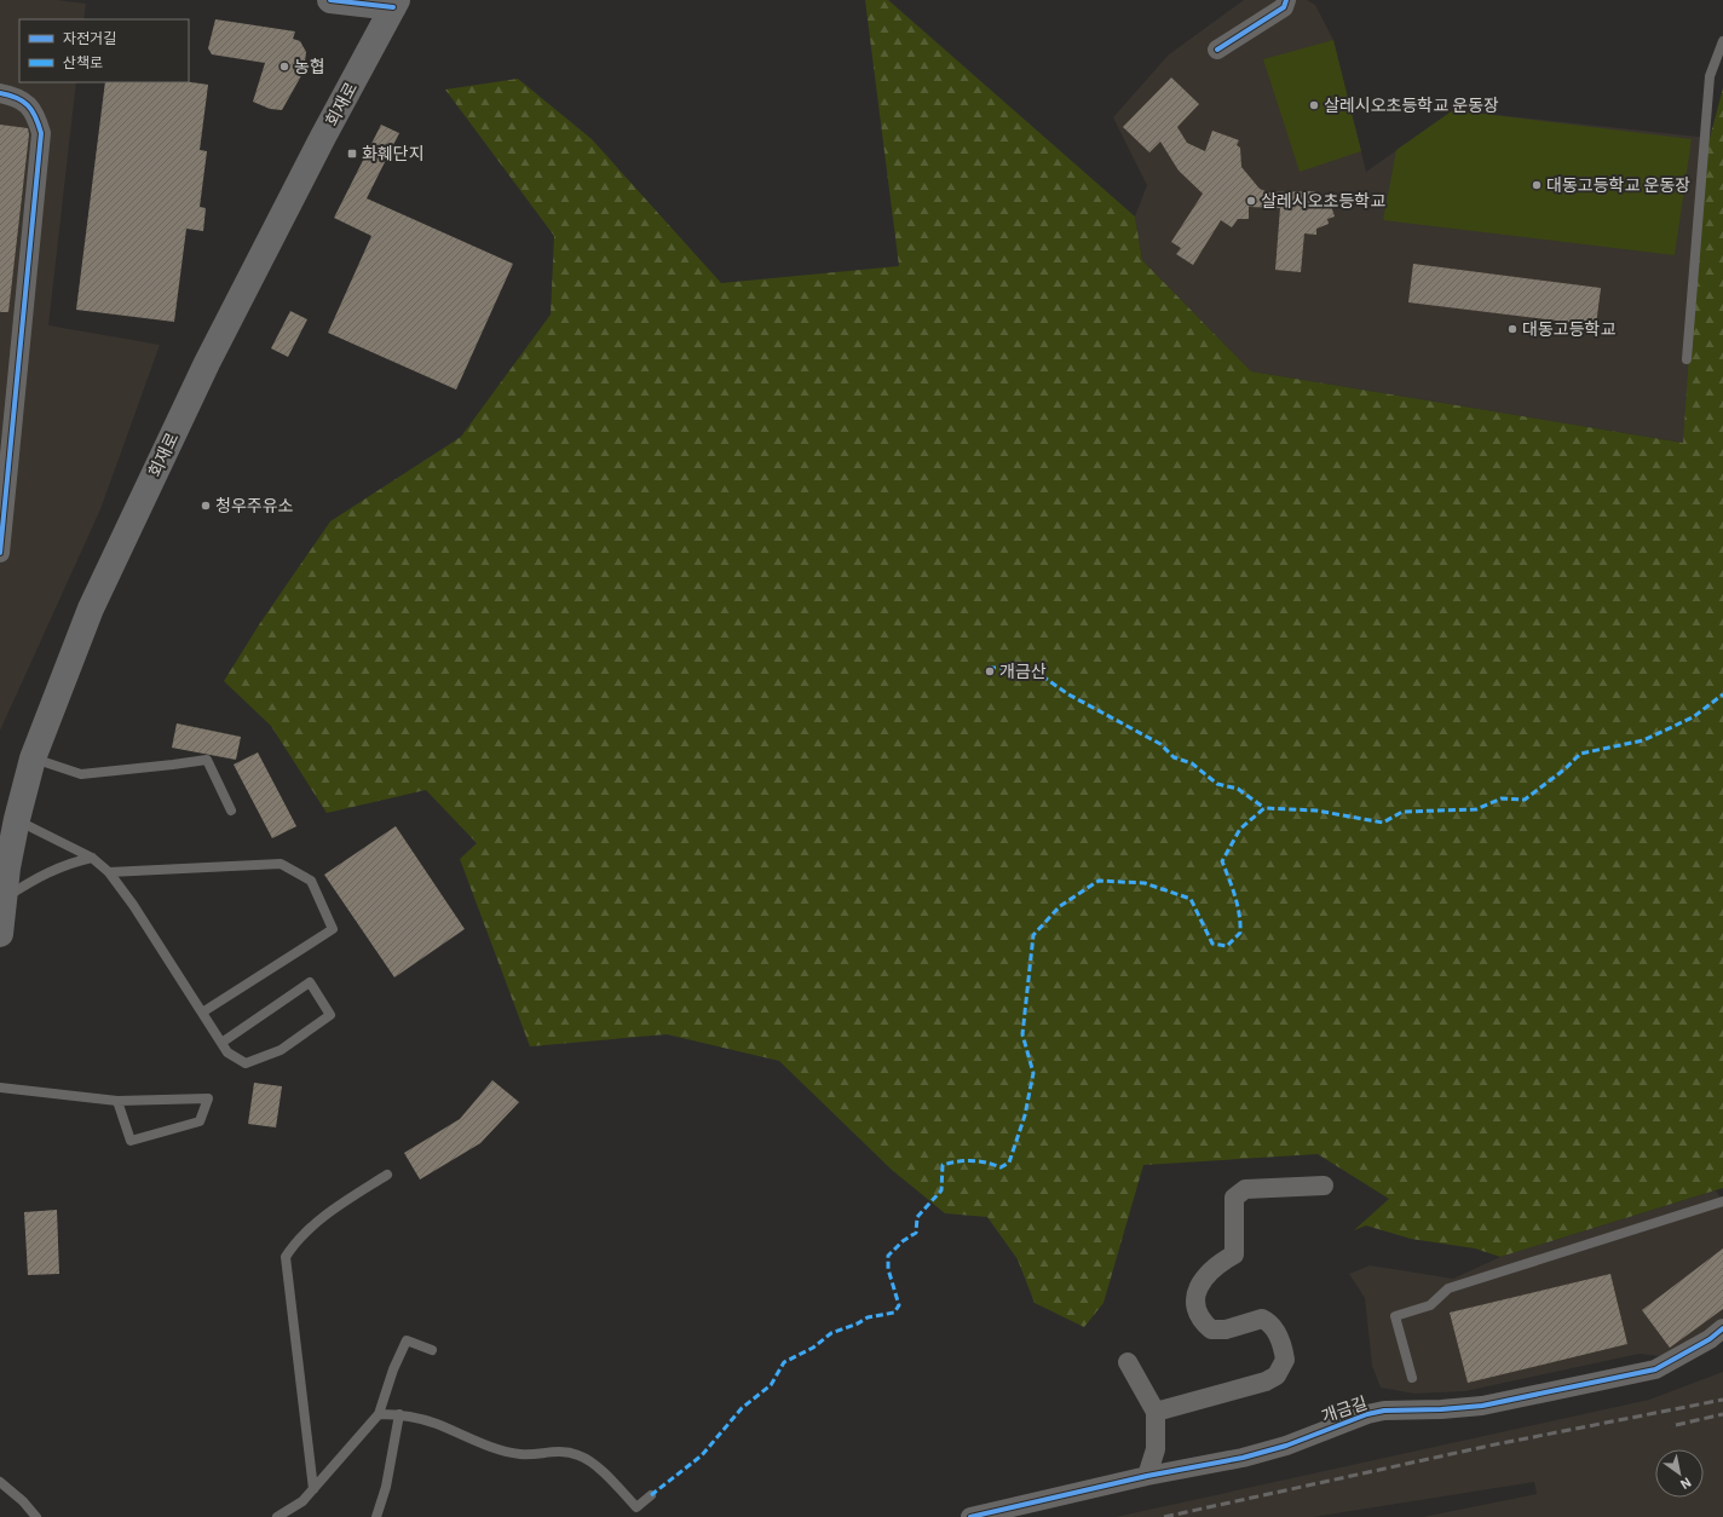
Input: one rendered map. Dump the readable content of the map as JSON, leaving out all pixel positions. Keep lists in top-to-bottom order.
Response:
{
  "streets": {
    "main road": ["회재로"],
    "street": ["개금길"]
  },
  "places": {
    "other": [
      "농협",
      "살레시오초등학교 운동장",
      "대동고등학교 운동장",
      "살레시오초등학교",
      "대동고등학교",
      "청우주유소",
      "개금산"
    ],
    "transit": ["화훼단지"]
  },
  "legend": ["자전거길", "산책로"],
  "north": "bottom right"
}
